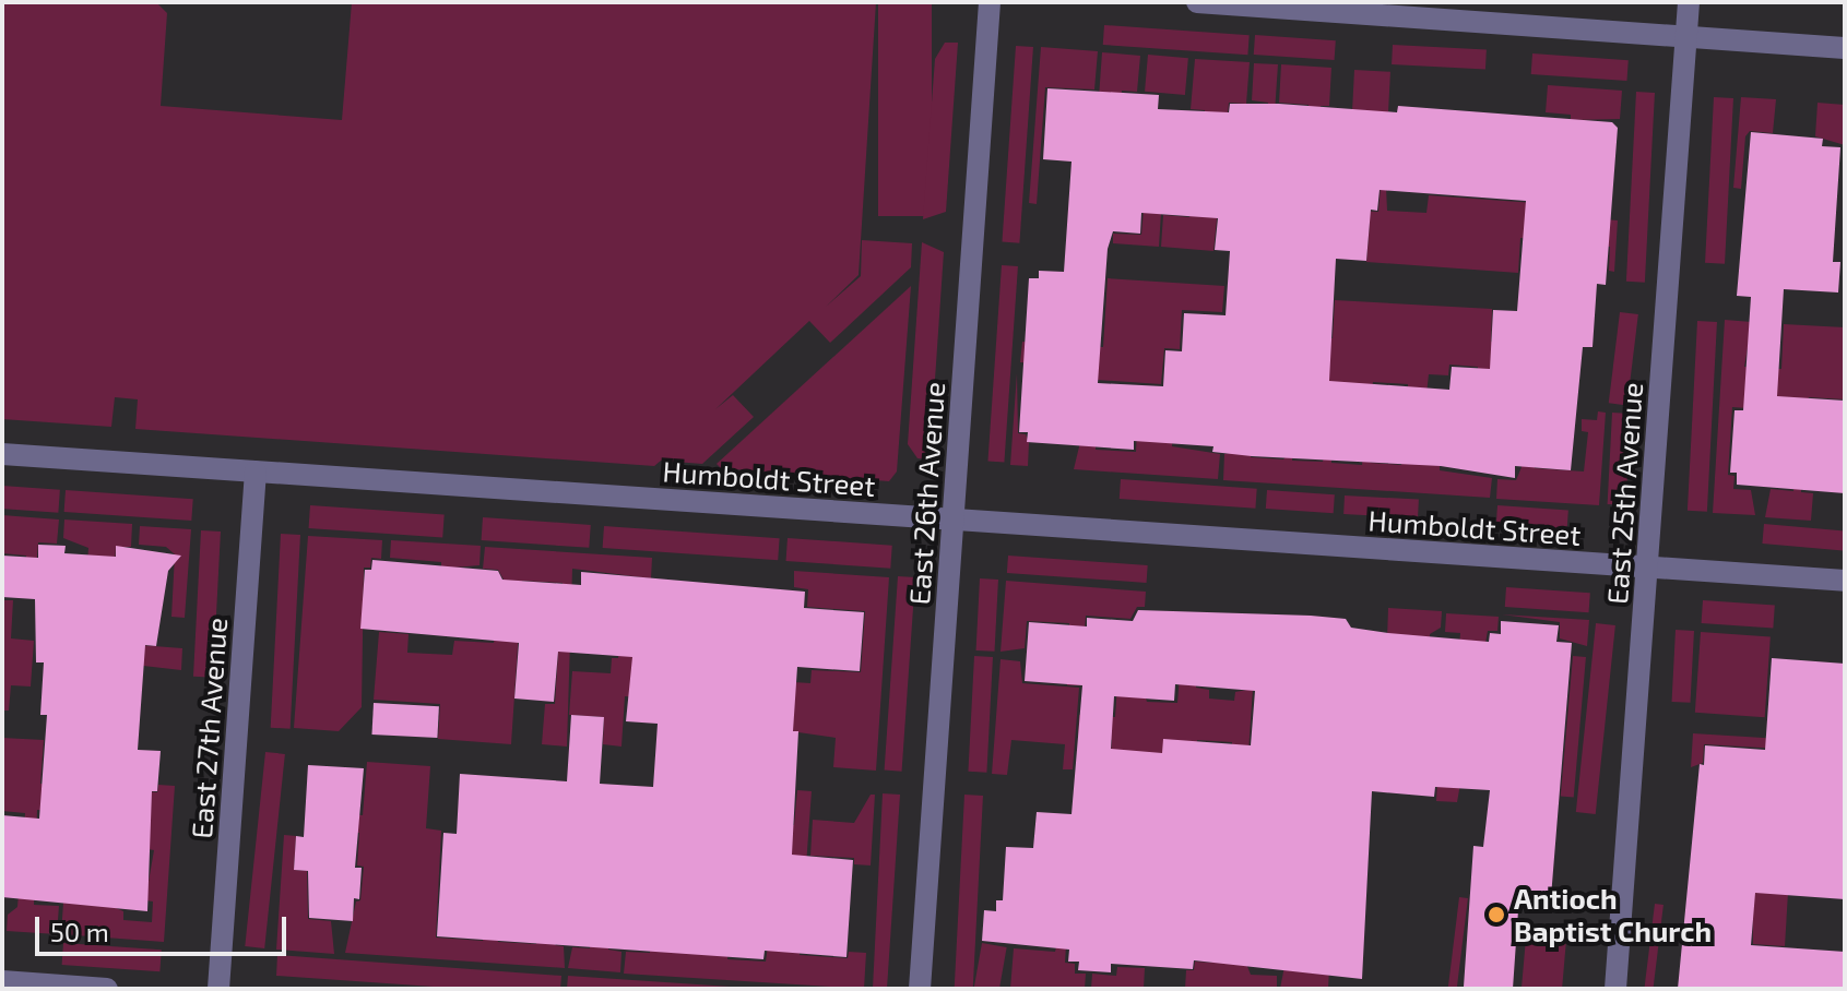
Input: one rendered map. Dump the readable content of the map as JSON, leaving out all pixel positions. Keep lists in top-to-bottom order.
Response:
{
  "streets": {
    "street": [
      "Humboldt Street",
      "East 26th Avenue",
      "East 25th Avenue",
      "East 27th Avenue"
    ]
  },
  "crossings": [
    ["Humboldt Street", "East 26th Avenue"],
    ["Humboldt Street", "East 25th Avenue"],
    ["Humboldt Street", "East 27th Avenue"]
  ],
  "places": ["Antioch Baptist Church"],
  "scale_bar": "50 m"
}
